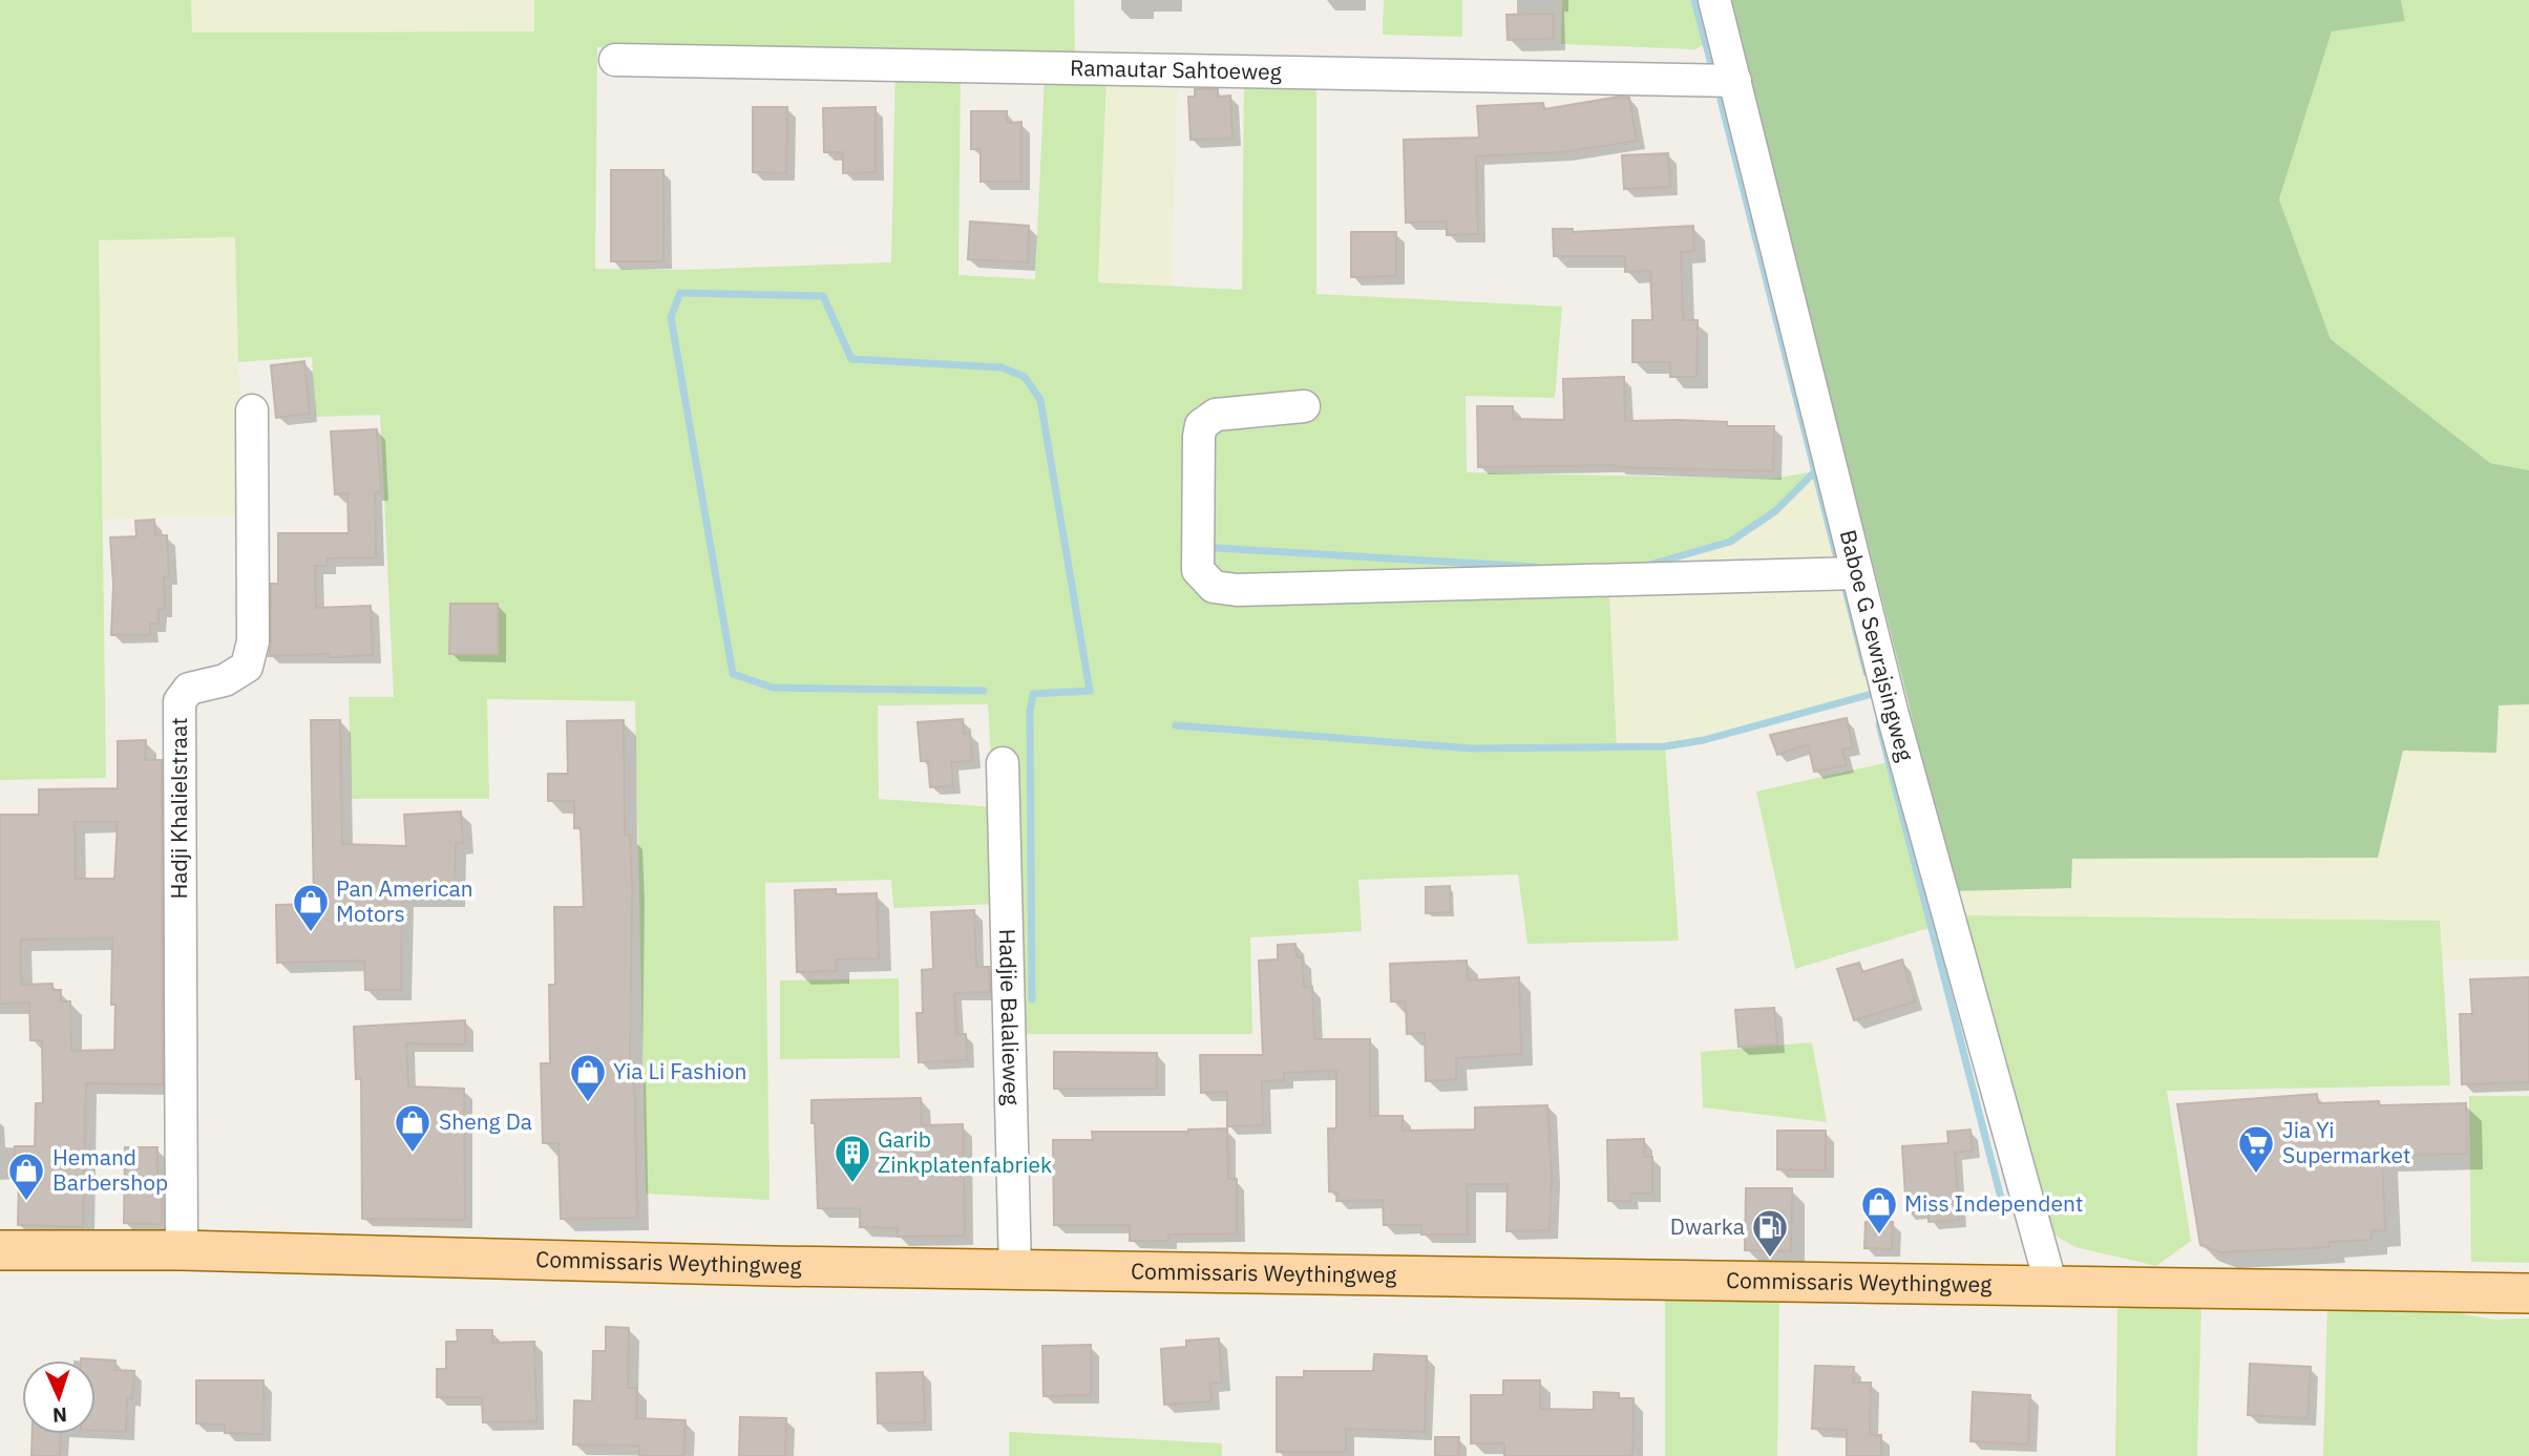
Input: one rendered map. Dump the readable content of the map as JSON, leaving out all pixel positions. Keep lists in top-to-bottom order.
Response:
{
  "streets": {
    "main road": ["Commissaris Weythingweg"],
    "street": [
      "Ramautar Sahtoeweg",
      "Baboe G Sewrajsingweg",
      "Hadji Khalielstraat",
      "Hadjie Balalieweg"
    ]
  },
  "crossings": [
    ["Ramautar Sahtoeweg", "Baboe G Sewrajsingweg"],
    ["Baboe G Sewrajsingweg", "Commissaris Weythingweg"],
    ["Hadji Khalielstraat", "Commissaris Weythingweg"],
    ["Hadjie Balalieweg", "Commissaris Weythingweg"]
  ],
  "places": {
    "shop": [
      "Pan American Motors",
      "Yia Li Fashion",
      "Sheng Da",
      "Hemand Barbershop",
      "Miss Independent"
    ],
    "supermarket": ["Jia Yi Supermarket"],
    "building": ["Garib Zinkplatenfabriek"],
    "fuel station": ["Dwarka"]
  },
  "north": "bottom"
}
